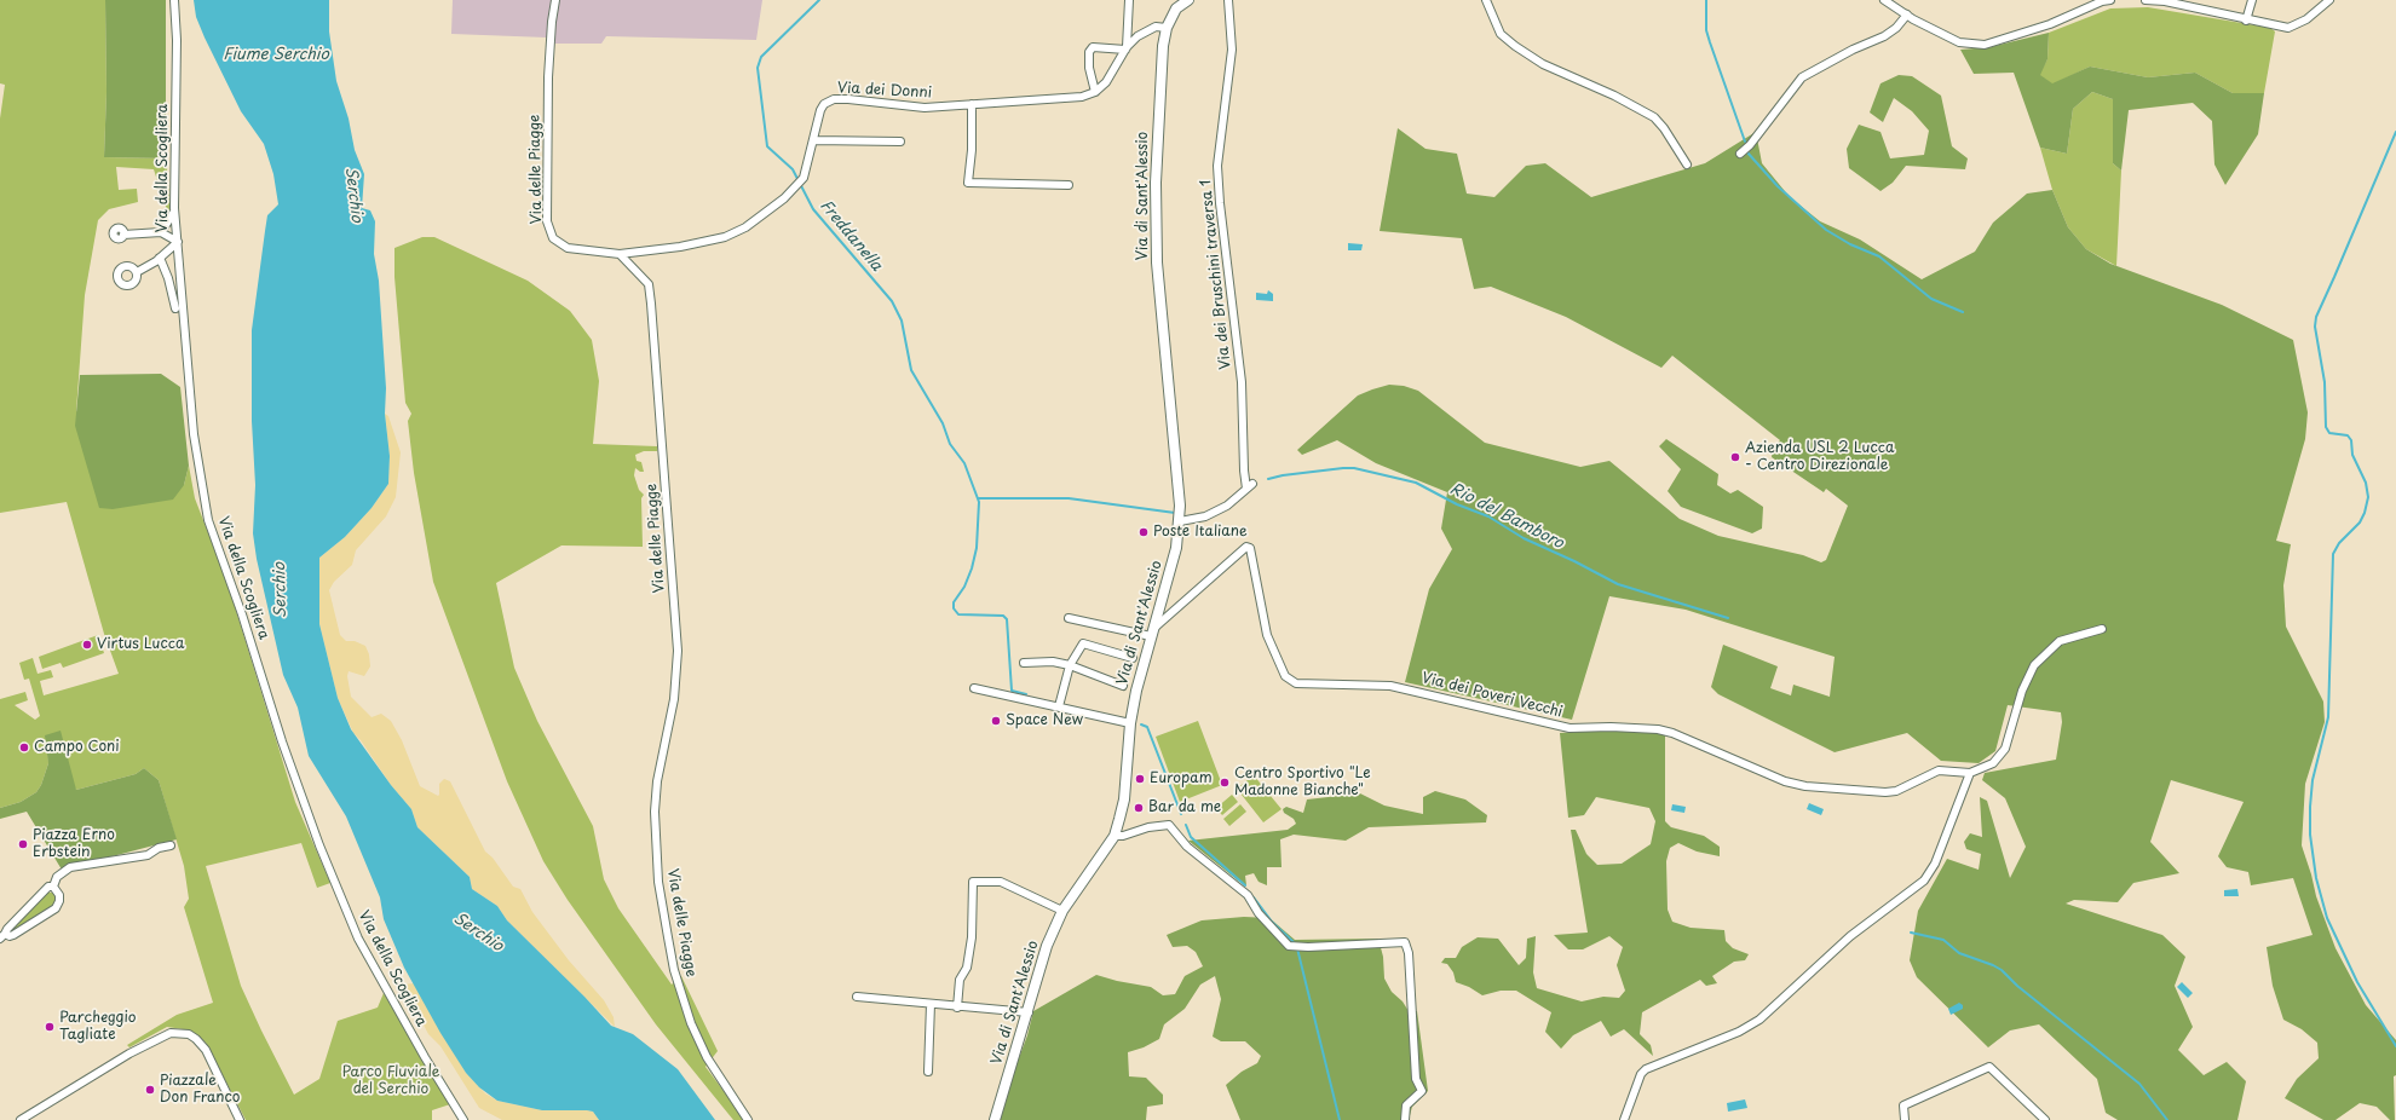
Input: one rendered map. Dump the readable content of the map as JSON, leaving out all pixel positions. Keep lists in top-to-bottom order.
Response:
{
  "streets": {
    "street": [
      "Via dei Donni",
      "Via della Scogliera",
      "Via delle Piagge",
      "Via di Sant'Alessio",
      "Via dei Bruschini traversa 1",
      "Via dei Poveri Vecchi"
    ]
  },
  "crossings": [
    ["Via dei Donni", "Via delle Piagge"],
    ["Via di Sant'Alessio", "Via dei Bruschini traversa 1"],
    ["Via di Sant'Alessio", "Via dei Poveri Vecchi"]
  ],
  "water": [
    "Fiume Serchio",
    "Serchio",
    "Freddanella",
    "Rio del Bamboro"
  ],
  "parks": ["Parco Fluviale del Serchio"],
  "places": [
    "Azienda USL 2 Lucca - Centro Direzionale",
    "Poste Italiane",
    "Virtus Lucca",
    "Space New",
    "Campo Coni",
    "Europam",
    "Centro Sportivo \"Le Madonne Bianche\"",
    "Bar da me",
    "Piazza Erno Erbstein",
    "Parcheggio Tagliate",
    "Piazzale Don Franco"
  ]
}
